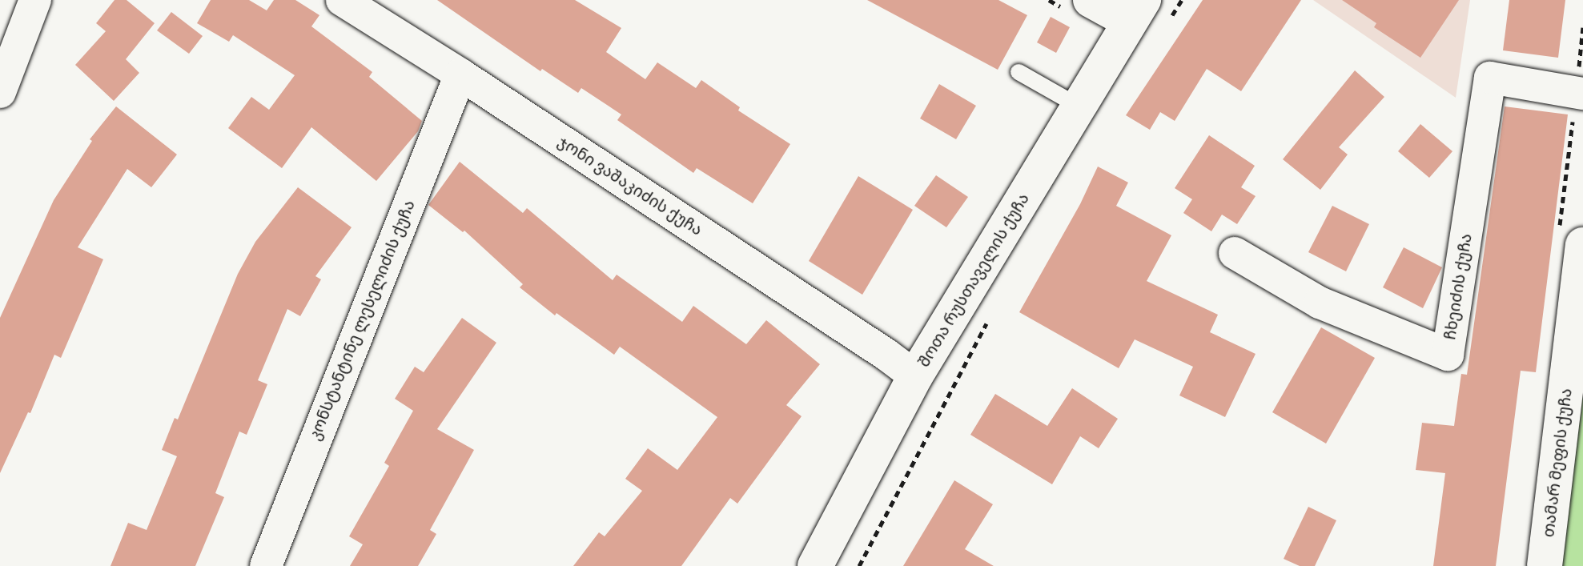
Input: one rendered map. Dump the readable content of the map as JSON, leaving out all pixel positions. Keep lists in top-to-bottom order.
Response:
{
  "streets": {
    "main road": ["შოთა რუსთაველის ქუჩა", "თამარ მეფის ქუჩა"],
    "street": ["ჯონი ვაშაკიძის ქუჩა", "ჩხეიძის ქუჩა", "კონსტანტინე ლესელიძის ქუჩა"]
  },
  "crossings": [
    ["ჯონი ვაშაკიძის ქუჩა", "შოთა რუსთაველის ქუჩა"],
    ["ჯონი ვაშაკიძის ქუჩა", "კონსტანტინე ლესელიძის ქუჩა"]
  ]
}
